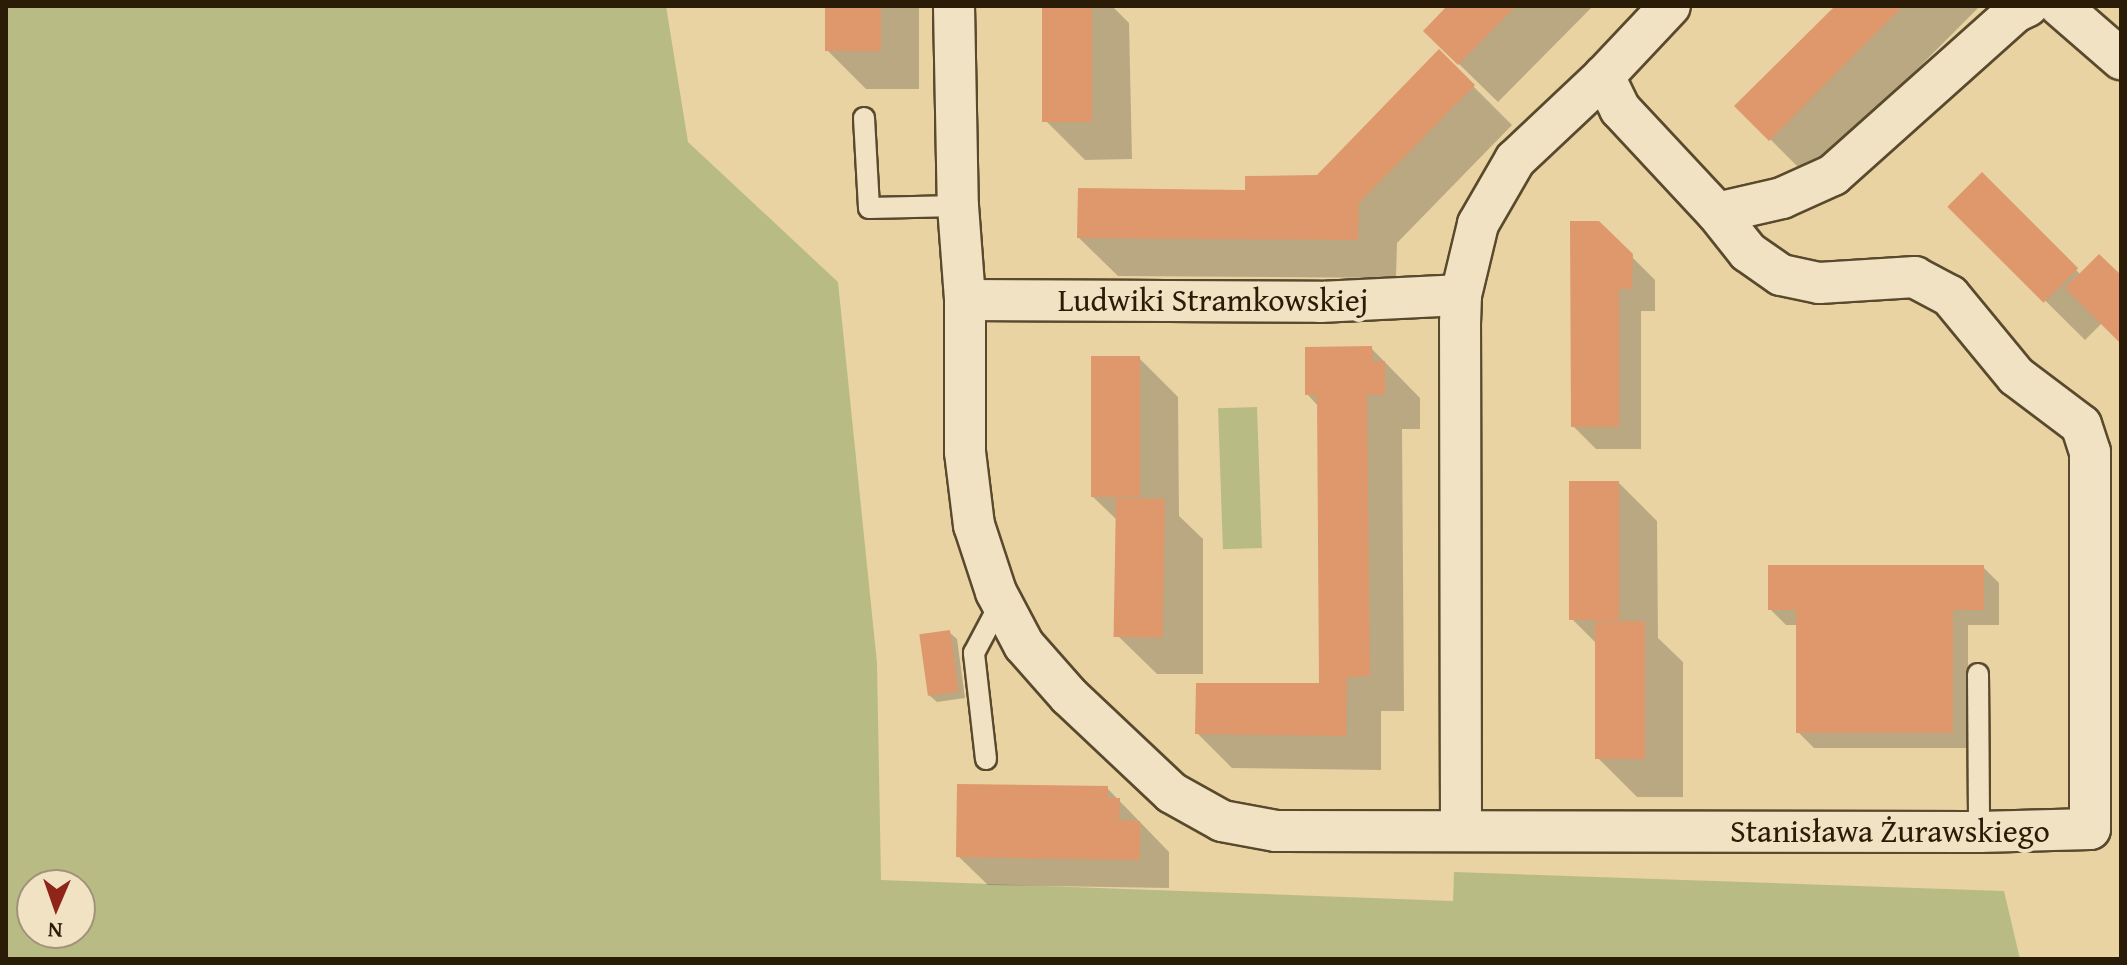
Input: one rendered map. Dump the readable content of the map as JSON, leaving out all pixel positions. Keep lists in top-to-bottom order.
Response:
{
  "streets": {
    "street": ["Ludwiki Stramkowskiej", "Stanisława Żurawskiego"]
  },
  "north": "bottom"
}
